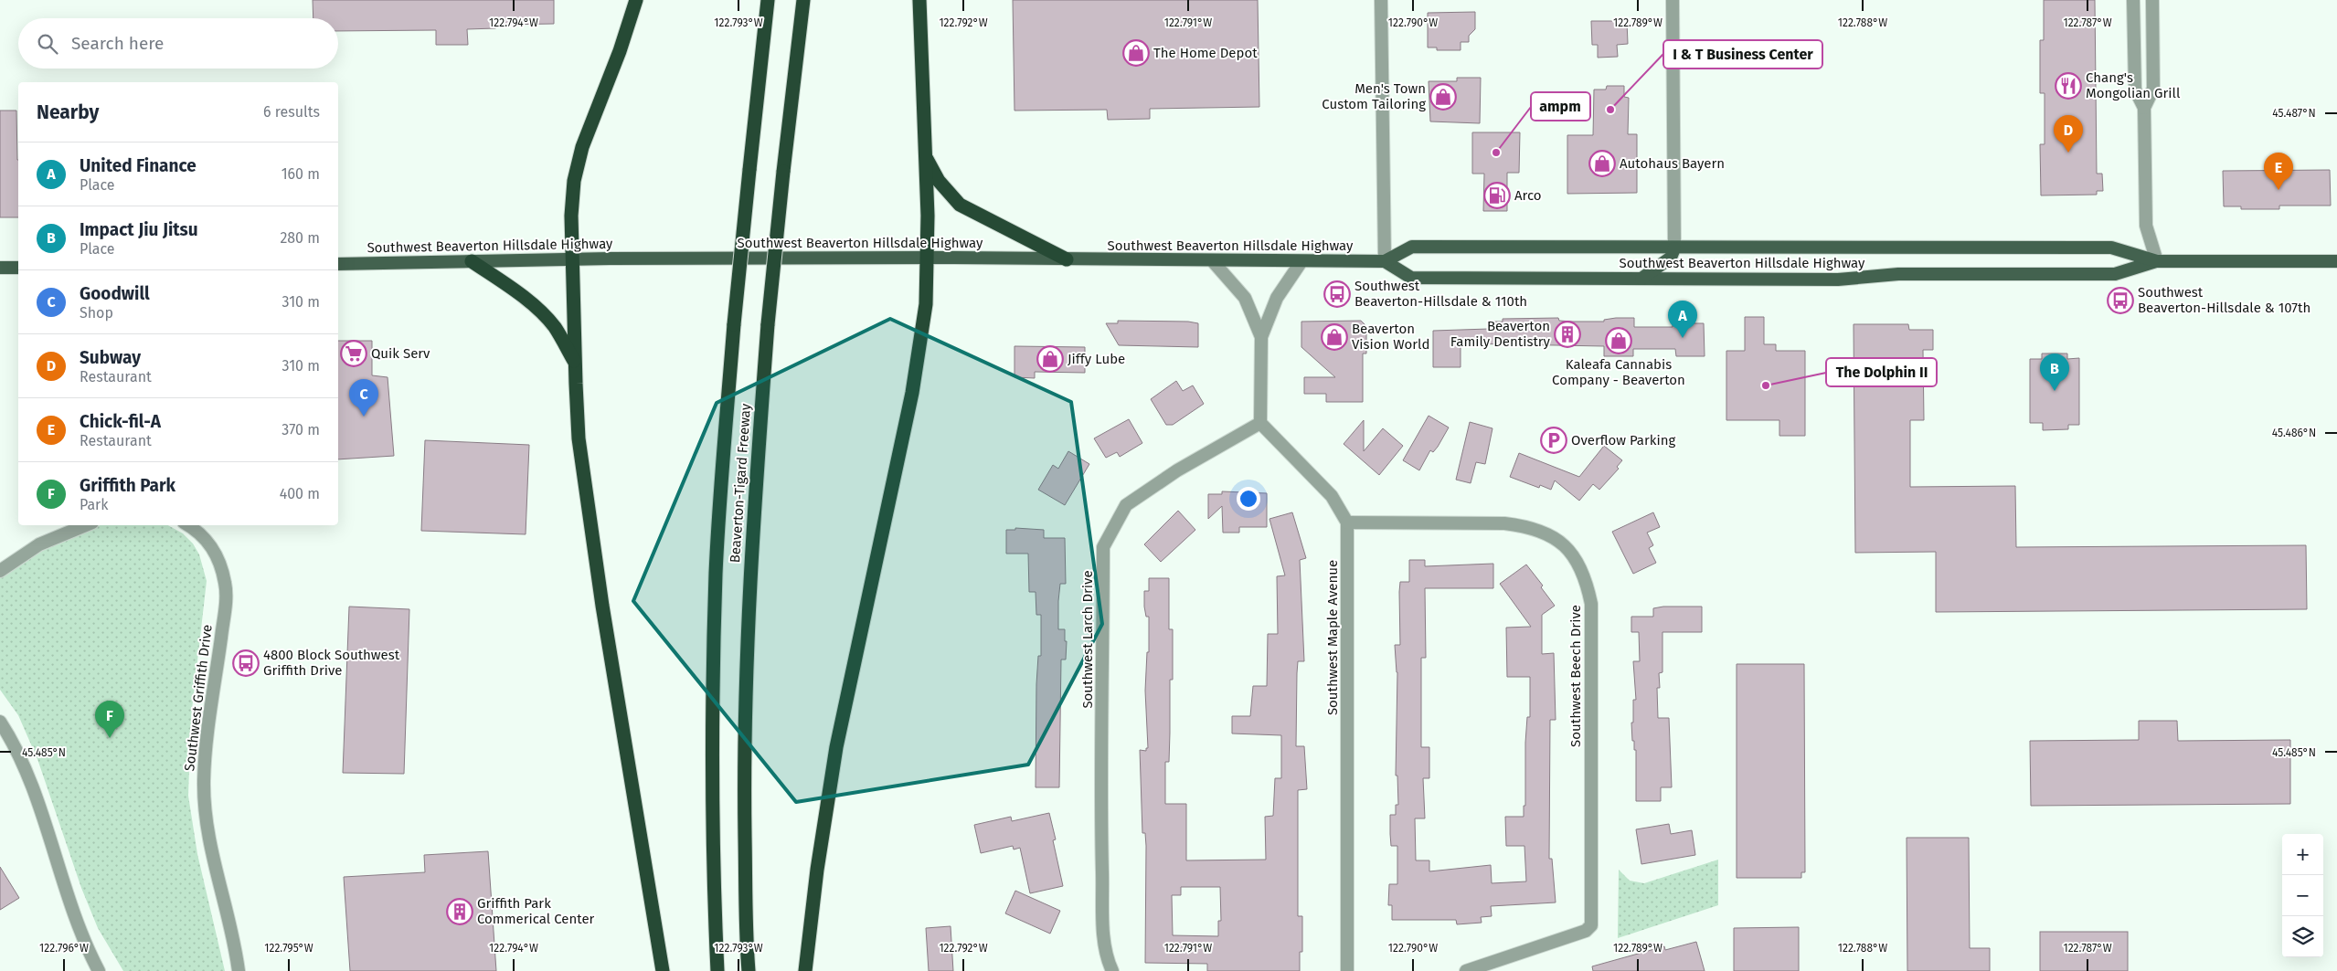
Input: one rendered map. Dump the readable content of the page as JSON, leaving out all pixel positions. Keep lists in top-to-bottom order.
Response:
{
  "streets": {
    "highway": ["Beaverton-Tigard Freeway"],
    "main road": ["Southwest Beaverton Hillsdale Highway"],
    "street": [
      "Southwest Maple Avenue",
      "Southwest Larch Drive",
      "Southwest Beech Drive",
      "Southwest Griffith Drive"
    ]
  },
  "crossings": [
    ["Southwest Maple Avenue", "Southwest Beech Drive"]
  ],
  "places": {
    "shop": [
      "The Home Depot",
      "Men's Town Custom Tailoring",
      "Autohaus Bayern",
      "Beaverton Vision World",
      "Kaleafa Cannabis Company - Beaverton",
      "Jiffy Lube"
    ],
    "restaurant": ["Chang's Mongolian Grill"],
    "other": ["I & T Business Center", "ampm", "The Dolphin II"],
    "fuel station": ["Arco"],
    "bus stop": ["Southwest Beaverton-Hillsdale & 110th", "Southwest Beaverton-Hillsdale & 107th", "4800 Block Southwest Griffith Drive"],
    "building": ["Beaverton Family Dentistry", "Griffith Park Commerical Center"],
    "supermarket": ["Quik Serv"],
    "parking": ["Overflow Parking"]
  },
  "page": {
    "search": "Search here",
    "heading": ["Nearby", "6 results"],
    "pins": [
      "D",
      "E",
      "A",
      "B",
      "C",
      "F"
    ],
    "list": [
      {
        "mark": "A",
        "name": "United Finance",
        "note": "Place",
        "value": "160 m"
      },
      {
        "mark": "B",
        "name": "Impact Jiu Jitsu",
        "note": "Place",
        "value": "280 m"
      },
      {
        "mark": "C",
        "name": "Goodwill",
        "note": "Shop",
        "value": "310 m"
      },
      {
        "mark": "D",
        "name": "Subway",
        "note": "Restaurant",
        "value": "310 m"
      },
      {
        "mark": "E",
        "name": "Chick-fil-A",
        "note": "Restaurant",
        "value": "370 m"
      },
      {
        "mark": "F",
        "name": "Griffith Park",
        "note": "Park",
        "value": "400 m"
      }
    ],
    "map_buttons": ["+", "−"]
  },
  "coordinates": [
    "122.794°W",
    "122.793°W",
    "122.792°W",
    "122.791°W",
    "122.790°W",
    "122.789°W",
    "122.788°W",
    "122.787°W",
    "45.487°N",
    "45.486°N",
    "45.485°N",
    "122.796°W",
    "122.795°W"
  ]
}
